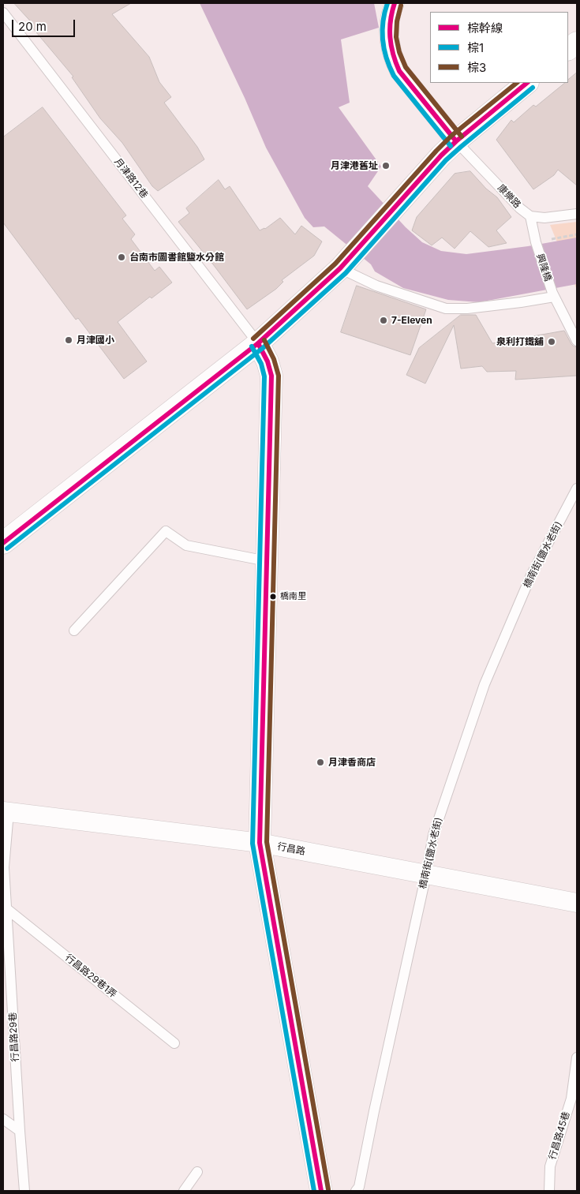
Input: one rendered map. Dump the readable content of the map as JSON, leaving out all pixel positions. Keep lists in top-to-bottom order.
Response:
{
  "streets": {
    "street": ["行昌路"],
    "lane": [
      "月津路12巷",
      "康樂路",
      "興隆橋",
      "橋南街(鹽水老街)",
      "行昌路29巷1弄",
      "行昌路29巷",
      "行昌路45巷"
    ]
  },
  "crossings": [
    ["橋南街(鹽水老街)", "行昌路"],
    ["行昌路", "行昌路29巷"],
    ["行昌路29巷1弄", "行昌路29巷"]
  ],
  "places": [
    "月津港舊址",
    "台南市圖書館鹽水分館",
    "7-Eleven",
    "月津國小",
    "泉利打鐵舖",
    "橋南里",
    "月津香商店"
  ],
  "lines": ["transit line 棕幹線", "transit line 棕1", "transit line 棕3"],
  "legend": ["棕幹線", "棕1", "棕3"],
  "scale_bar": "20 m"
}
